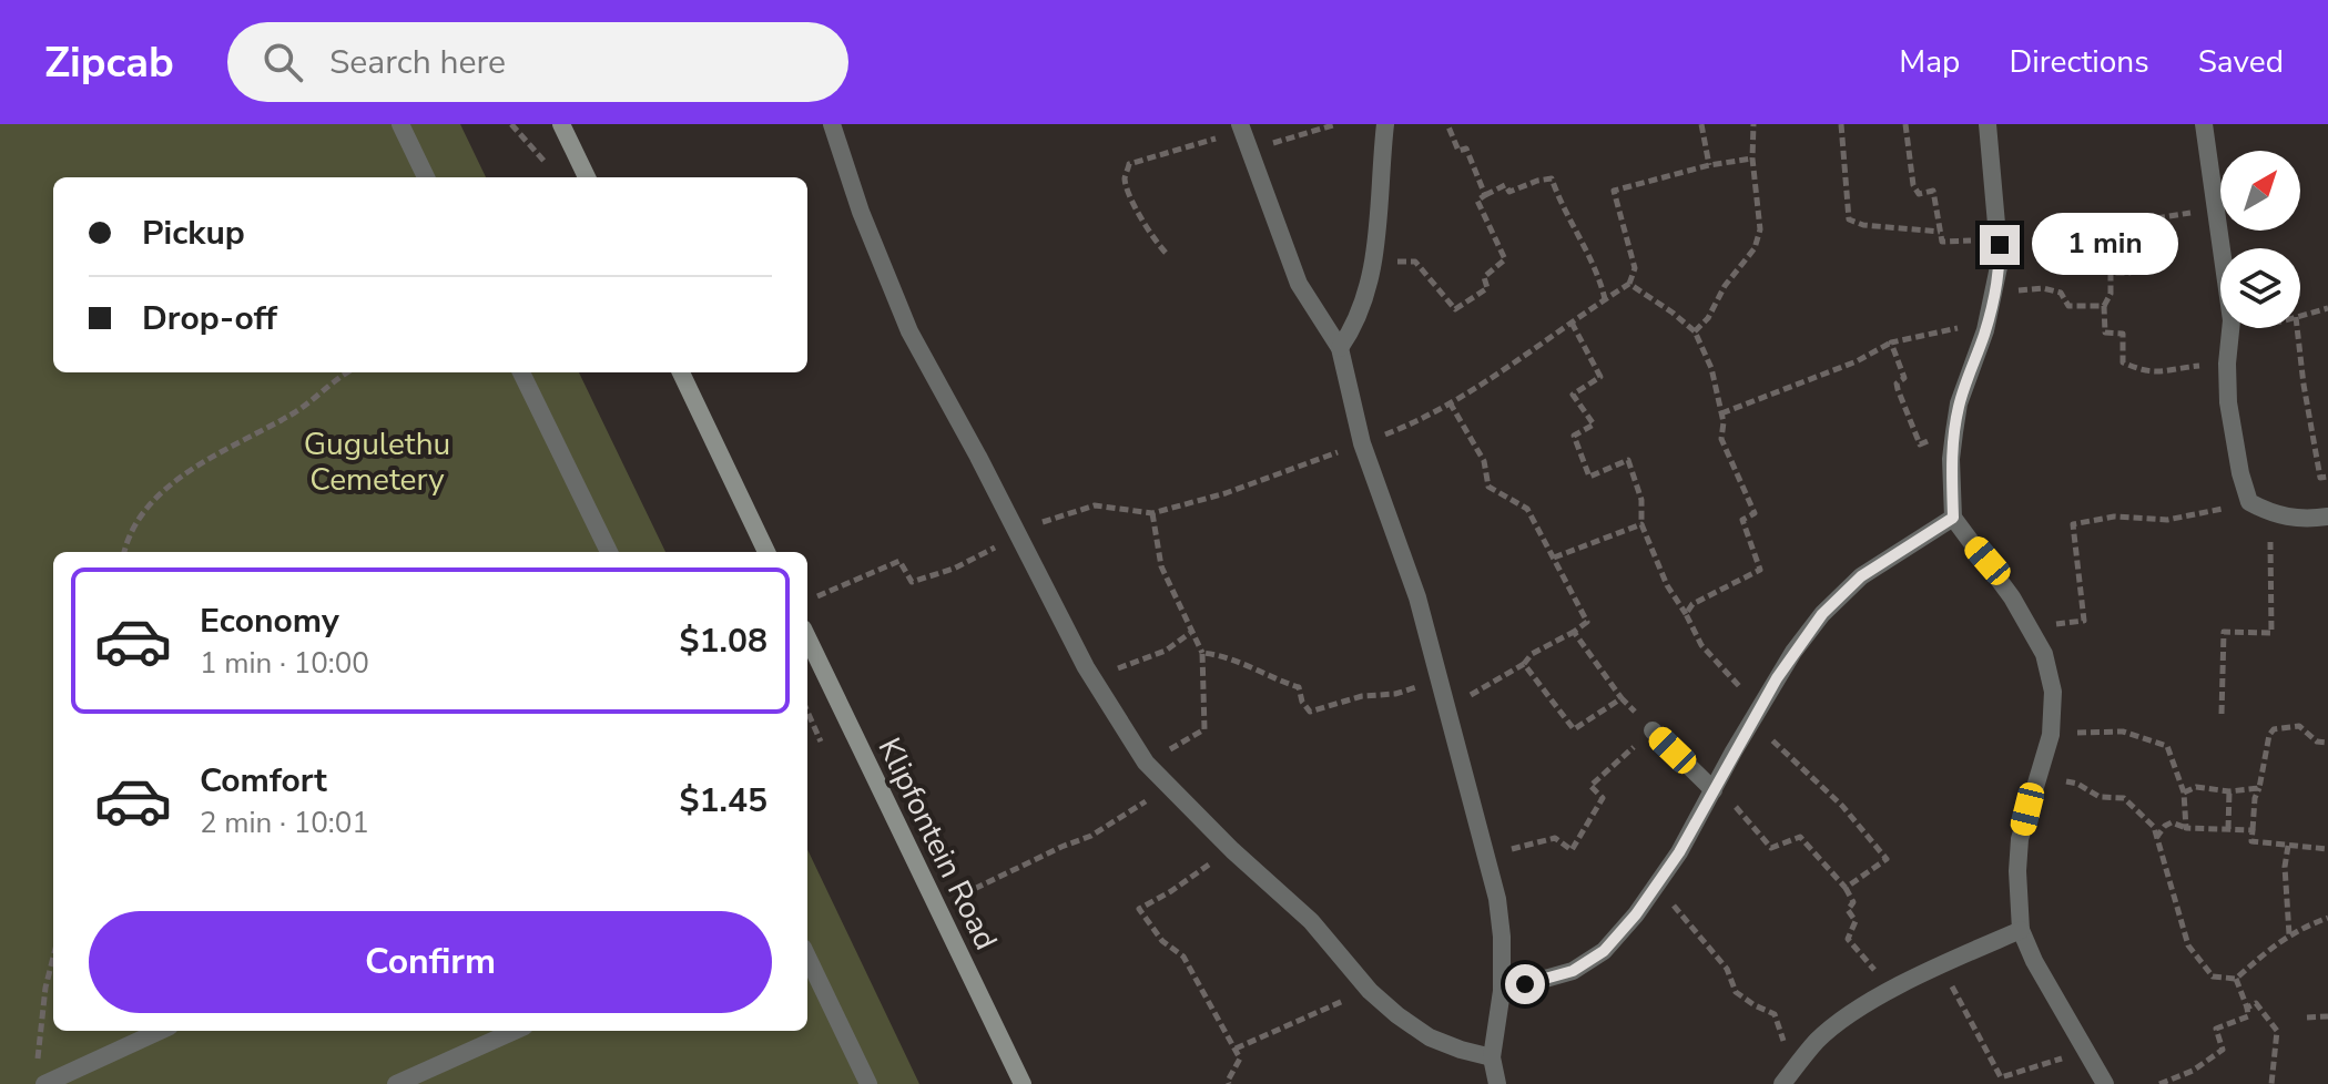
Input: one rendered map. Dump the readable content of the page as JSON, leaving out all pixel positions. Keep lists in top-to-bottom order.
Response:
{
  "streets": {
    "main road": ["Klipfontein Road"]
  },
  "parks": ["Gugulethu Cemetery"],
  "north": "top right",
  "page": {
    "header": "Zipcab",
    "search": "Search here",
    "nav": ["Map", "Directions", "Saved"],
    "banner": ["Pickup", "Drop-off"],
    "bubble": "1 min",
    "list": [
      {
        "name": "Economy",
        "note": "1 min · 10:00",
        "value": "$1.08"
      },
      {
        "name": "Comfort",
        "note": "2 min · 10:01",
        "value": "$1.45"
      }
    ],
    "buttons": "Confirm"
  }
}
